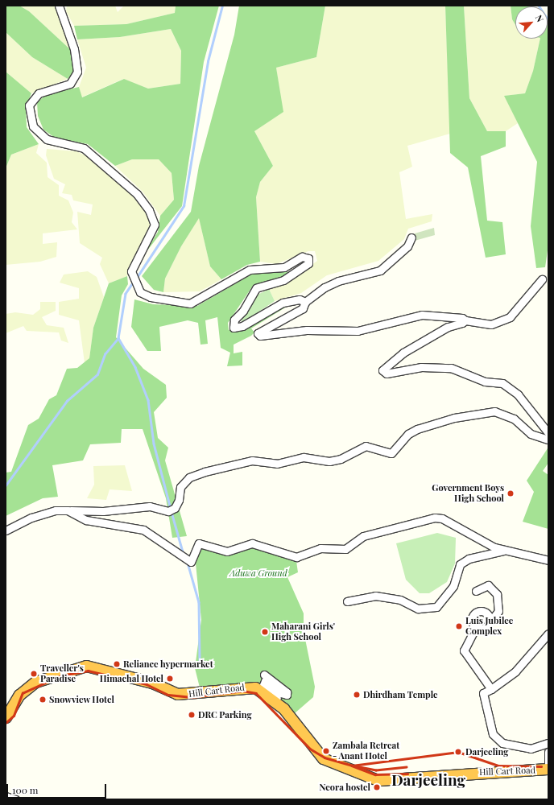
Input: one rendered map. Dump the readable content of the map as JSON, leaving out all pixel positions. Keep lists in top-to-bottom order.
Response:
{
  "streets": {
    "highway": ["Hill Cart Road"]
  },
  "districts": ["Darjeeling"],
  "parks": ["Aduwa Ground"],
  "places": [
    "Government Boys High School",
    "Luis Jubilee Complex",
    "Maharani Girls' High School",
    "Reliance hypermarket",
    "Traveller's Paradise",
    "Himachal Hotel",
    "Dhirdham Temple",
    "Snowview Hotel",
    "DRC Parking",
    "Zambala Retreat - Anant Hotel",
    "Darjeeling",
    "Neora hostel"
  ],
  "scale_bar": "100 m",
  "north": "top right"
}
